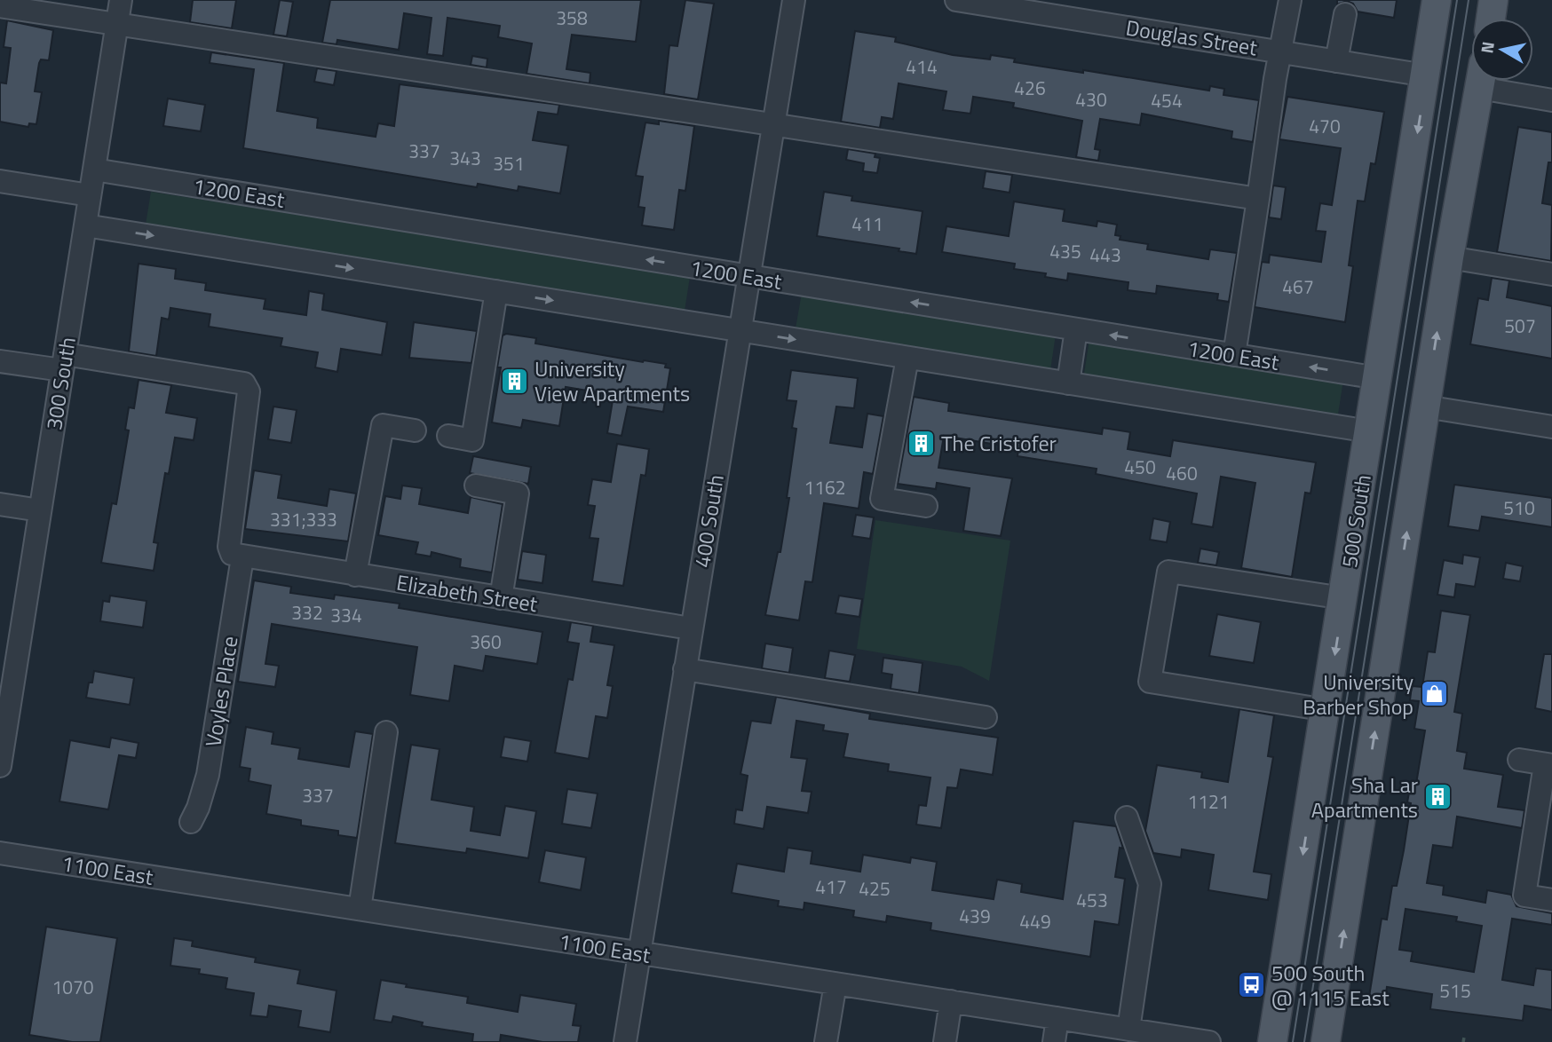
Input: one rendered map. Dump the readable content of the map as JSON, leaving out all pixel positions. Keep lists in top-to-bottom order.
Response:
{
  "streets": {
    "main road": ["500 South"],
    "street": [
      "Douglas Street",
      "1200 East",
      "300 South",
      "400 South",
      "Elizabeth Street",
      "Voyles Place",
      "1100 East"
    ]
  },
  "crossings": [
    ["Douglas Street", "500 South"],
    ["1200 East", "300 South"],
    ["1200 East", "400 South"],
    ["1200 East", "500 South"],
    ["400 South", "Elizabeth Street"],
    ["400 South", "1100 East"],
    ["Elizabeth Street", "Voyles Place"]
  ],
  "places": {
    "building": ["University View Apartments", "The Cristofer", "Sha Lar Apartments"],
    "shop": ["University Barber Shop"],
    "bus stop": ["500 South @ 1115 East"]
  },
  "house_numbers": [
    "358",
    "414",
    "426",
    "430",
    "454",
    "470",
    "337",
    "343",
    "351",
    "411",
    "435",
    "443",
    "467",
    "507",
    "450",
    "460",
    "1162",
    "510",
    "331;333",
    "332",
    "334",
    "360",
    "337",
    "1121",
    "417",
    "425",
    "453",
    "439",
    "449",
    "1070",
    "515"
  ],
  "north": "left"
}
